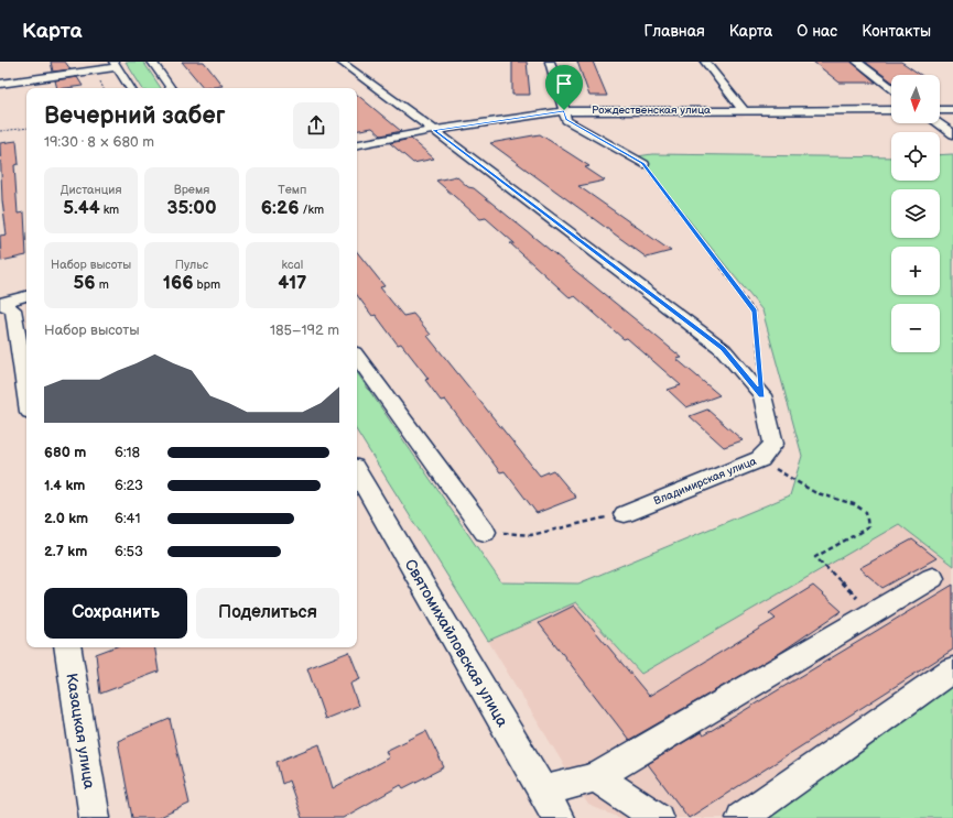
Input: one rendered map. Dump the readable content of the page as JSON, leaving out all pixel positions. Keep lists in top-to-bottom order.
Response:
{
  "streets": {
    "street": [
      "Рождественская улица",
      "Владимирская улица",
      "Святомихайловская улица",
      "Казацкая улица"
    ]
  },
  "crossings": [
    ["Рождественская улица", "Владимирская улица"]
  ],
  "north": "bottom",
  "page": {
    "header": "Карта",
    "nav": [
      "Главная",
      "Карта",
      "О нас",
      "Контакты"
    ],
    "map_buttons": ["+", "−"],
    "heading": ["Вечерний забег", "19:30 · 8 × 680 m"],
    "stats": [
      ["Дистанция", "5.44 km"],
      ["Время", "35:00"],
      ["Темп", "6:26 /km"],
      ["Набор высоты", "56 m"],
      ["Пульс", "166 bpm"],
      ["kcal", "417"]
    ],
    "chart": ["Набор высоты", "185–192 m"],
    "list": [
      {
        "name": "680 m",
        "note": "6:18"
      },
      {
        "name": "1.4 km",
        "note": "6:23"
      },
      {
        "name": "2.0 km",
        "note": "6:41"
      },
      {
        "name": "2.7 km",
        "note": "6:53"
      }
    ],
    "buttons": ["Сохранить", "Поделиться"]
  }
}
